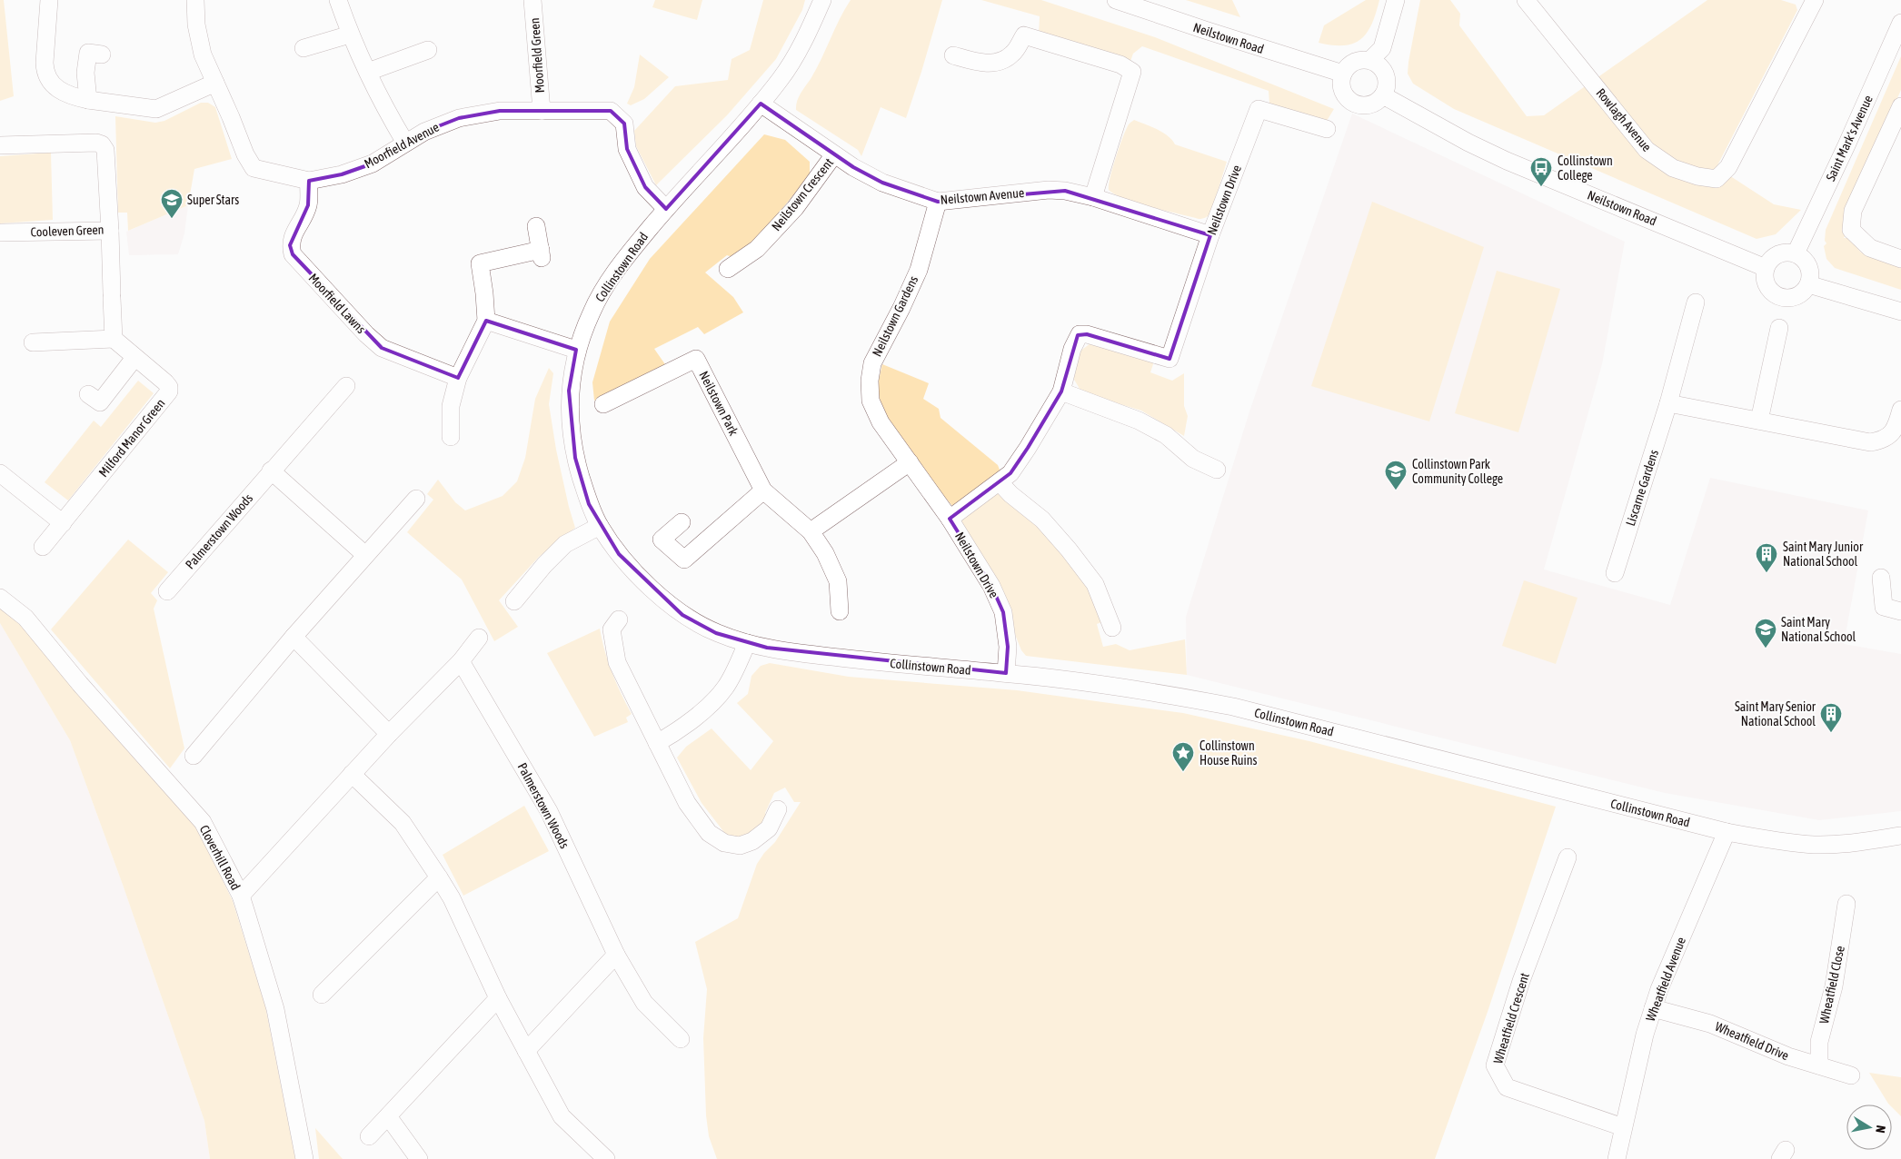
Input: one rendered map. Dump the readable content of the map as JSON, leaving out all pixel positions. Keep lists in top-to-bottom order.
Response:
{
  "streets": {
    "street": [
      "Neilstown Road",
      "Moorfield Green",
      "Rowlagh Avenue",
      "Saint Mark's Avenue",
      "Moorfield Avenue",
      "Neilstown Crescent",
      "Neilstown Avenue",
      "Neilstown Drive",
      "Cooleven Green",
      "Collinstown Road",
      "Moorfield Lawns",
      "Neilstown Gardens",
      "Neilstown Park",
      "Milford Manor Green",
      "Liscarne Gardens",
      "Palmerstown Woods",
      "Cloverhill Road",
      "Wheatfield Avenue",
      "Wheatfield Close",
      "Wheatfield Crescent",
      "Wheatfield Drive"
    ]
  },
  "crossings": [
    ["Neilstown Road", "Saint Mark's Avenue"],
    ["Moorfield Green", "Moorfield Avenue"],
    ["Moorfield Avenue", "Collinstown Road"],
    ["Moorfield Avenue", "Moorfield Lawns"],
    ["Neilstown Crescent", "Neilstown Avenue"],
    ["Neilstown Avenue", "Neilstown Drive"],
    ["Neilstown Avenue", "Collinstown Road"],
    ["Neilstown Avenue", "Neilstown Gardens"],
    ["Neilstown Drive", "Collinstown Road"],
    ["Neilstown Drive", "Neilstown Gardens"],
    ["Collinstown Road", "Wheatfield Avenue"],
    ["Wheatfield Avenue", "Wheatfield Crescent"],
    ["Wheatfield Avenue", "Wheatfield Drive"],
    ["Wheatfield Close", "Wheatfield Drive"]
  ],
  "places": {
    "bus stop": ["Collinstown College"],
    "school or university": ["Super Stars", "Collinstown Park Community College", "Saint Mary National School"],
    "building": ["Saint Mary Junior National School", "Saint Mary Senior National School"],
    "place": ["Collinstown House Ruins"]
  },
  "north": "right"
}
